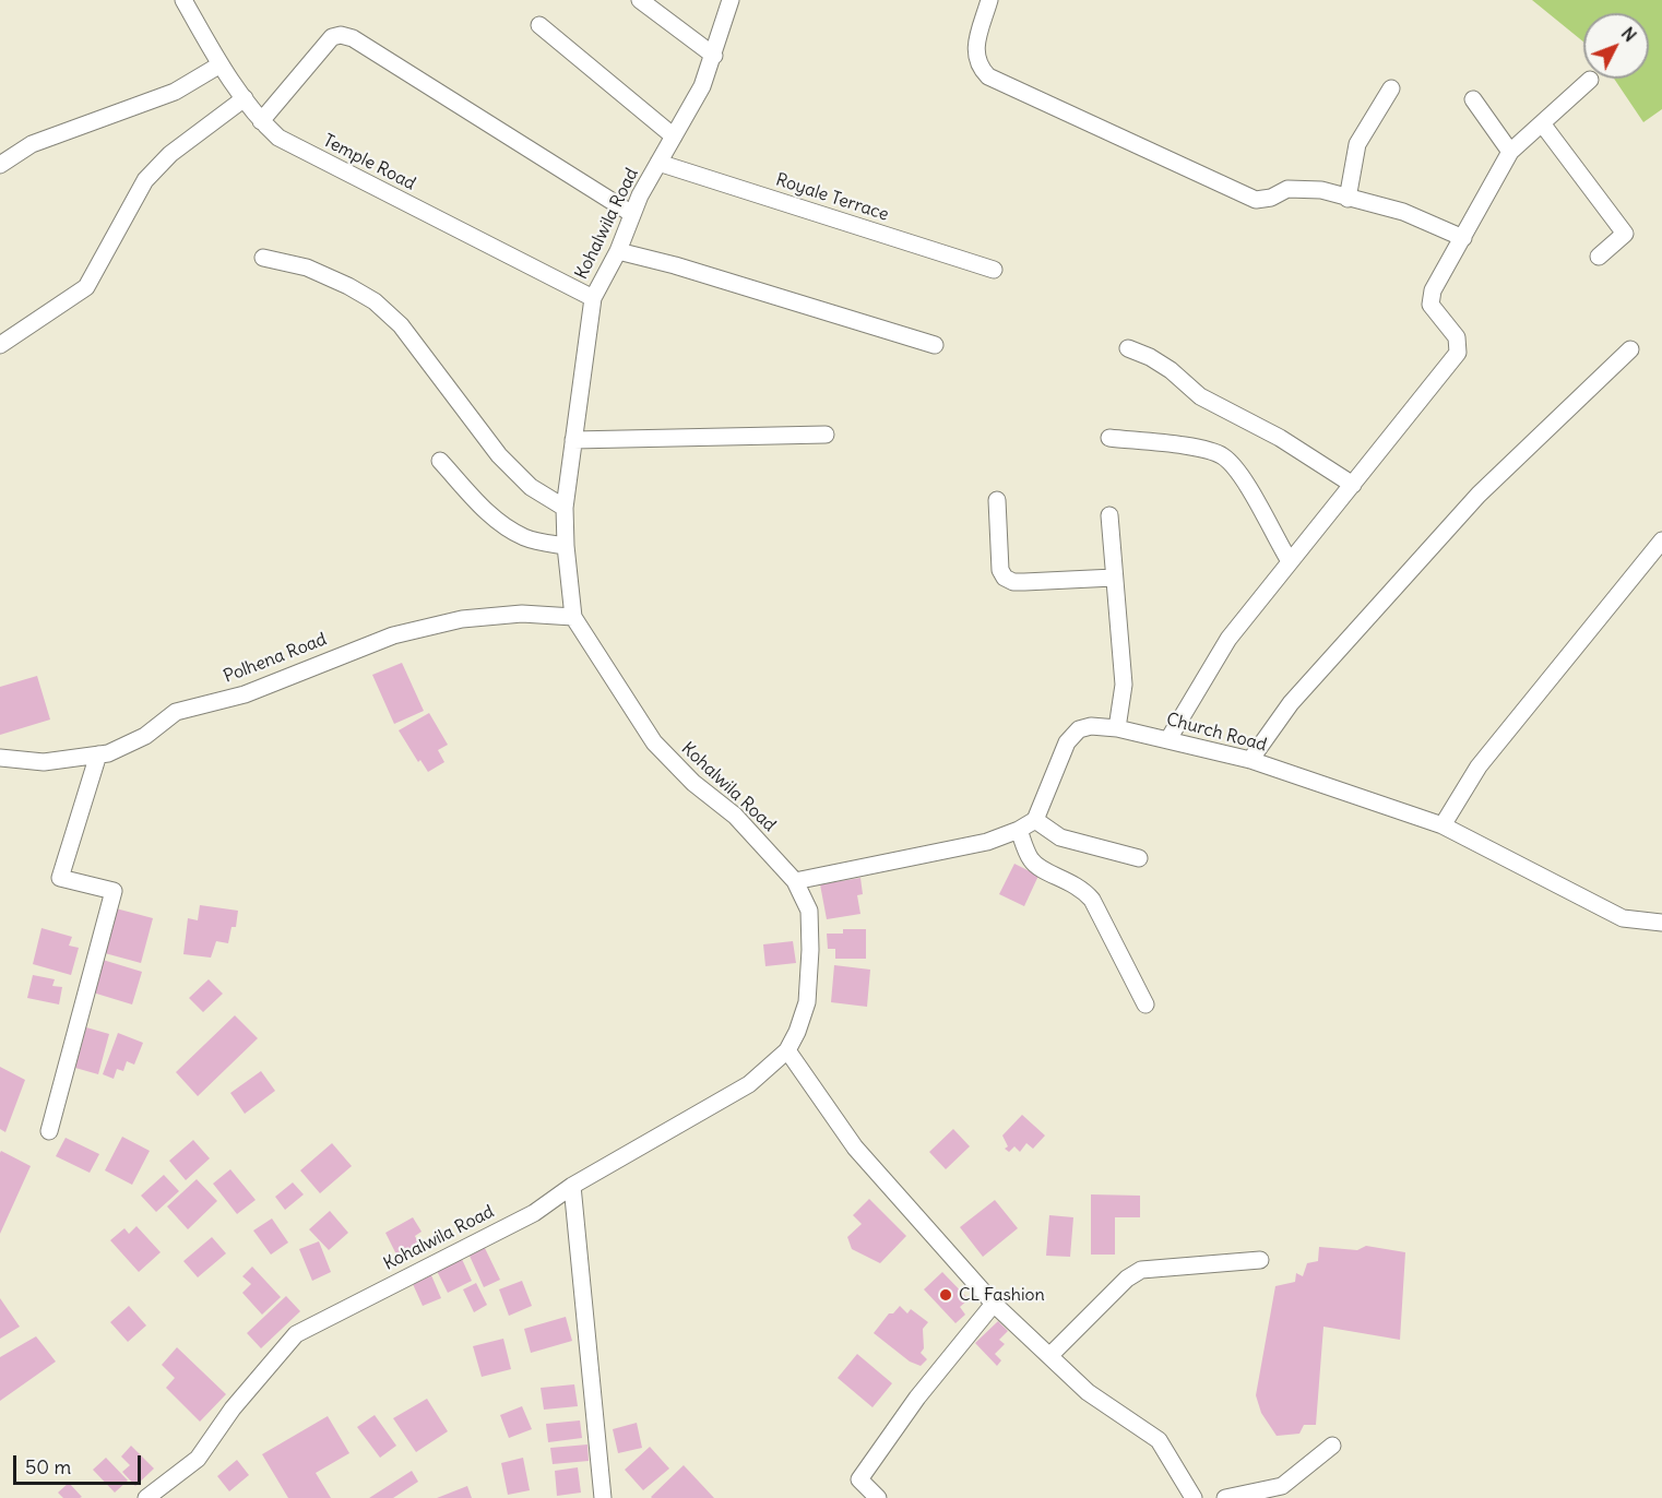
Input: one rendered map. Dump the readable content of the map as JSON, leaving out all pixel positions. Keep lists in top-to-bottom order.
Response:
{
  "streets": {
    "street": [
      "Temple Road",
      "Royale Terrace",
      "Kohalwila Road",
      "Polhena Road",
      "Church Road"
    ]
  },
  "crossings": [
    ["Temple Road", "Kohalwila Road"],
    ["Royale Terrace", "Kohalwila Road"],
    ["Kohalwila Road", "Polhena Road"]
  ],
  "places": ["CL Fashion"],
  "scale_bar": "50 m",
  "north": "top right"
}
